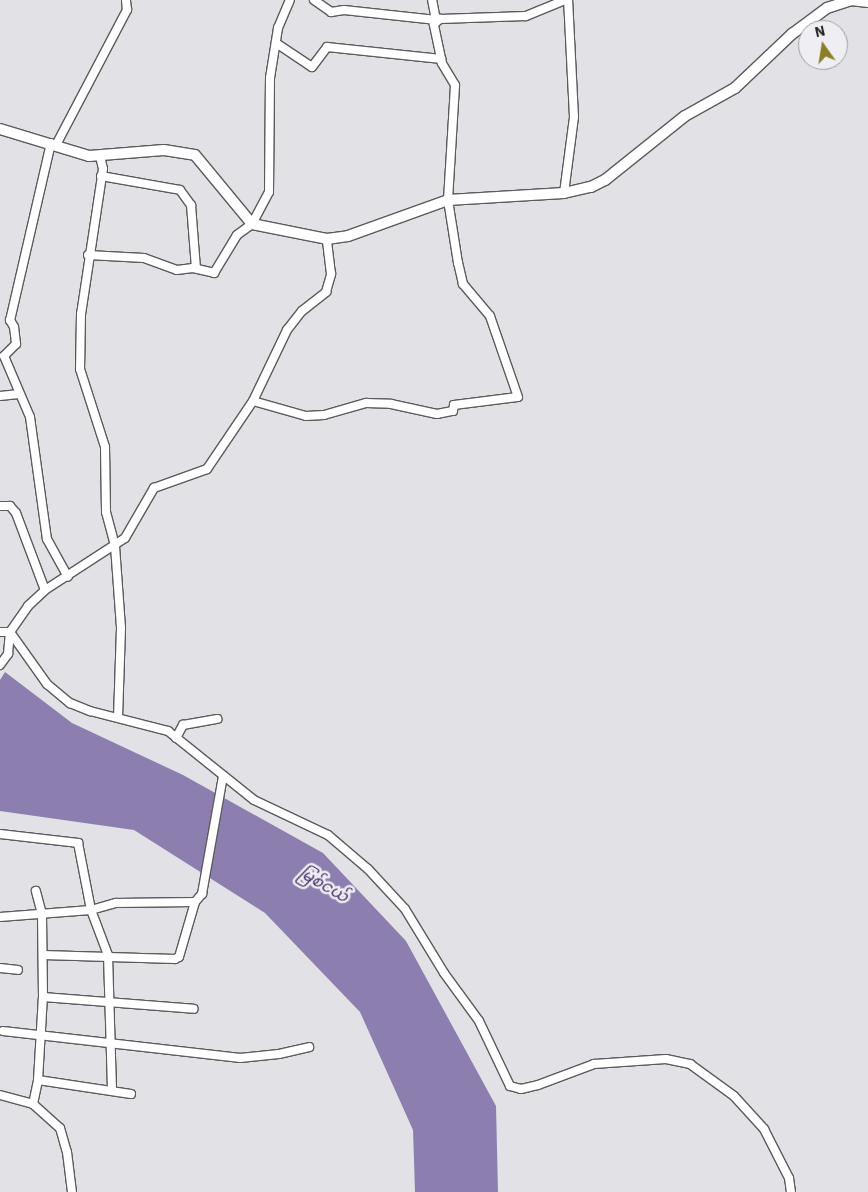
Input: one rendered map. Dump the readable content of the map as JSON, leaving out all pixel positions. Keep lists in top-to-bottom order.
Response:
{
  "water": ["မြစ်ငယ်"],
  "north": "top"
}
